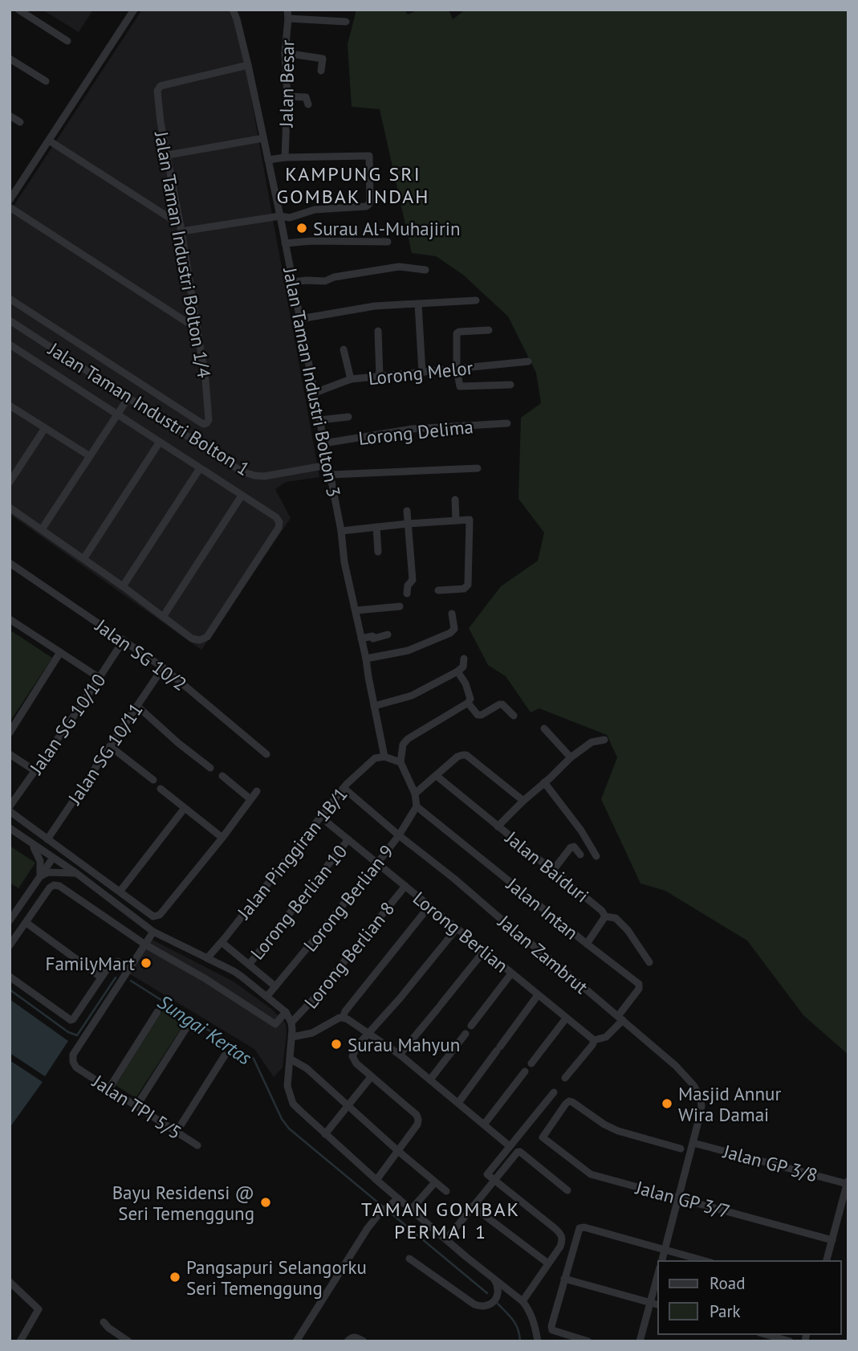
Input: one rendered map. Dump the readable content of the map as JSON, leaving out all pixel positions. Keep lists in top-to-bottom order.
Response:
{
  "streets": {
    "street": [
      "Jalan Besar",
      "Jalan Taman Industri Bolton 1/4",
      "Lorong Melor",
      "Jalan Taman Industri Bolton 3",
      "Jalan Taman Industri Bolton 1",
      "Lorong Delima",
      "Jalan SG 10/2",
      "Jalan SG 10/10",
      "Jalan SG 10/11",
      "Jalan Pinggiran 1B/1",
      "Jalan Baiduri",
      "Lorong Berlian 9",
      "Lorong Berlian 10",
      "Jalan Intan",
      "Lorong Berlian",
      "Jalan Zambrut",
      "Lorong Berlian 8",
      "Jalan TPI 5/5",
      "Jalan GP 3/8",
      "Jalan GP 3/7"
    ]
  },
  "crossings": [
    ["Jalan Taman Industri Bolton 1/4", "Jalan Taman Industri Bolton 3"],
    ["Lorong Melor", "Jalan Taman Industri Bolton 3"],
    ["Jalan Taman Industri Bolton 3", "Jalan Taman Industri Bolton 1"],
    ["Jalan Taman Industri Bolton 3", "Lorong Delima"],
    ["Jalan Taman Industri Bolton 3", "Jalan Pinggiran 1B/1"],
    ["Jalan SG 10/2", "Jalan SG 10/10"],
    ["Jalan SG 10/2", "Jalan SG 10/11"],
    ["Jalan Pinggiran 1B/1", "Jalan Zambrut"],
    ["Lorong Berlian 9", "Jalan Intan"],
    ["Lorong Berlian 9", "Lorong Berlian"],
    ["Lorong Berlian 9", "Jalan Zambrut"],
    ["Lorong Berlian 10", "Lorong Berlian"],
    ["Jalan Intan", "Jalan Zambrut"],
    ["Lorong Berlian", "Lorong Berlian 8"],
    ["Jalan Zambrut", "Jalan GP 3/8"],
    ["Jalan Zambrut", "Jalan GP 3/7"]
  ],
  "districts": ["KAMPUNG SRI GOMBAK INDAH", "TAMAN GOMBAK PERMAI 1"],
  "water": ["Sungai Kertas"],
  "places": [
    "Surau Al-Muhajirin",
    "FamilyMart",
    "Surau Mahyun",
    "Masjid Annur Wira Damai",
    "Bayu Residensi @ Seri Temenggung",
    "Pangsapuri Selangorku Seri Temenggung"
  ],
  "legend": ["Road", "Park"]
}
